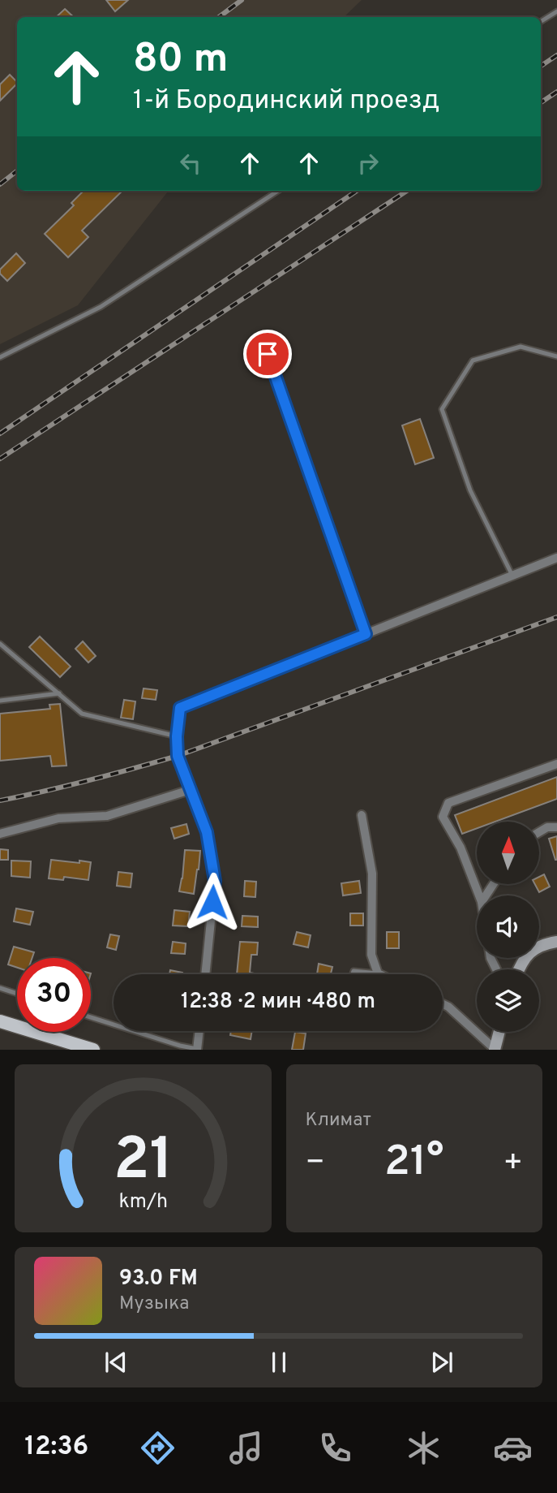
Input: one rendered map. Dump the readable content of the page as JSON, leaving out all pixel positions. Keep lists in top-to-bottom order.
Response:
{
  "north": "top",
  "page": {
    "turn": ["80 m", "1-й Бородинский проезд"],
    "limit": "30",
    "trip": "12:38 · 2 мин · 480 m",
    "tile": "Климат",
    "heat": ["−", "21°", "+"],
    "song": ["93.0 FM", "Музыка"],
    "tabs": "12:36",
    "gauge": ["21", "km/h"]
  }
}
